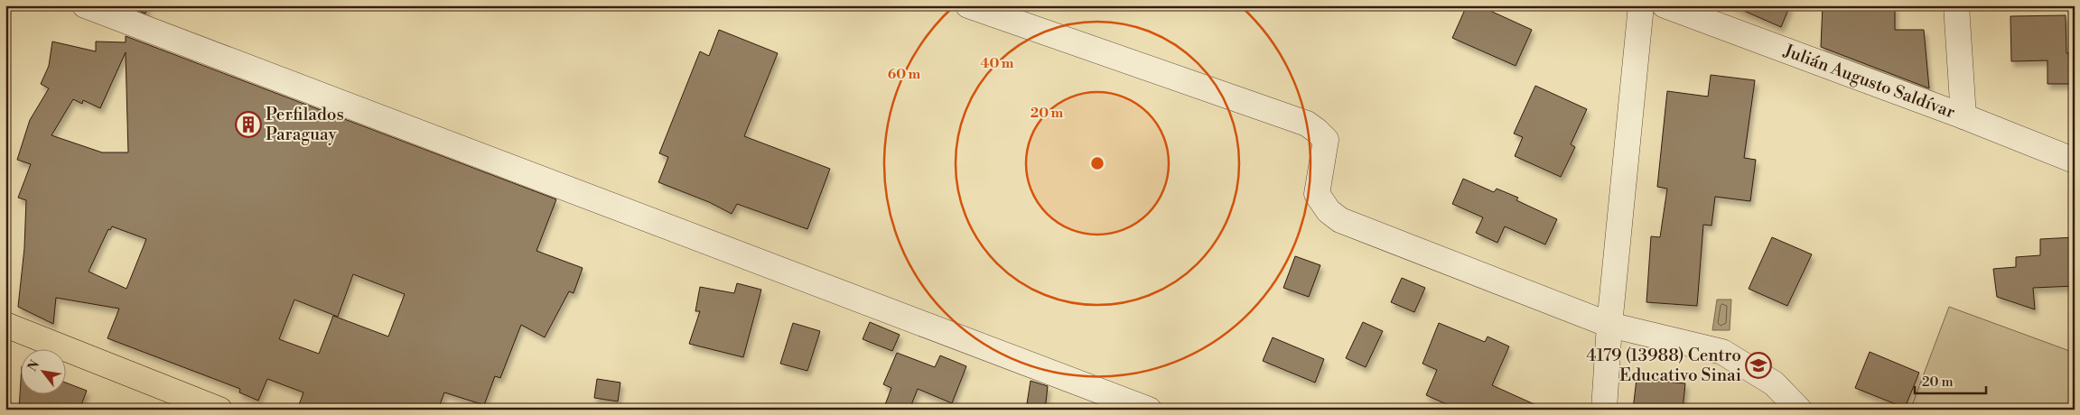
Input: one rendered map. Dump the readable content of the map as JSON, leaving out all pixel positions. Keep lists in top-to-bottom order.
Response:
{
  "streets": {
    "street": ["Julián Augusto Saldívar"]
  },
  "places": {
    "building": ["Perfilados Paraguay"],
    "school or university": ["4179 (13988) Centro Educativo Sinai"]
  },
  "scale_bar": "20 m",
  "north": "top left",
  "rings": ["40 m", "60 m", "20 m"]
}
